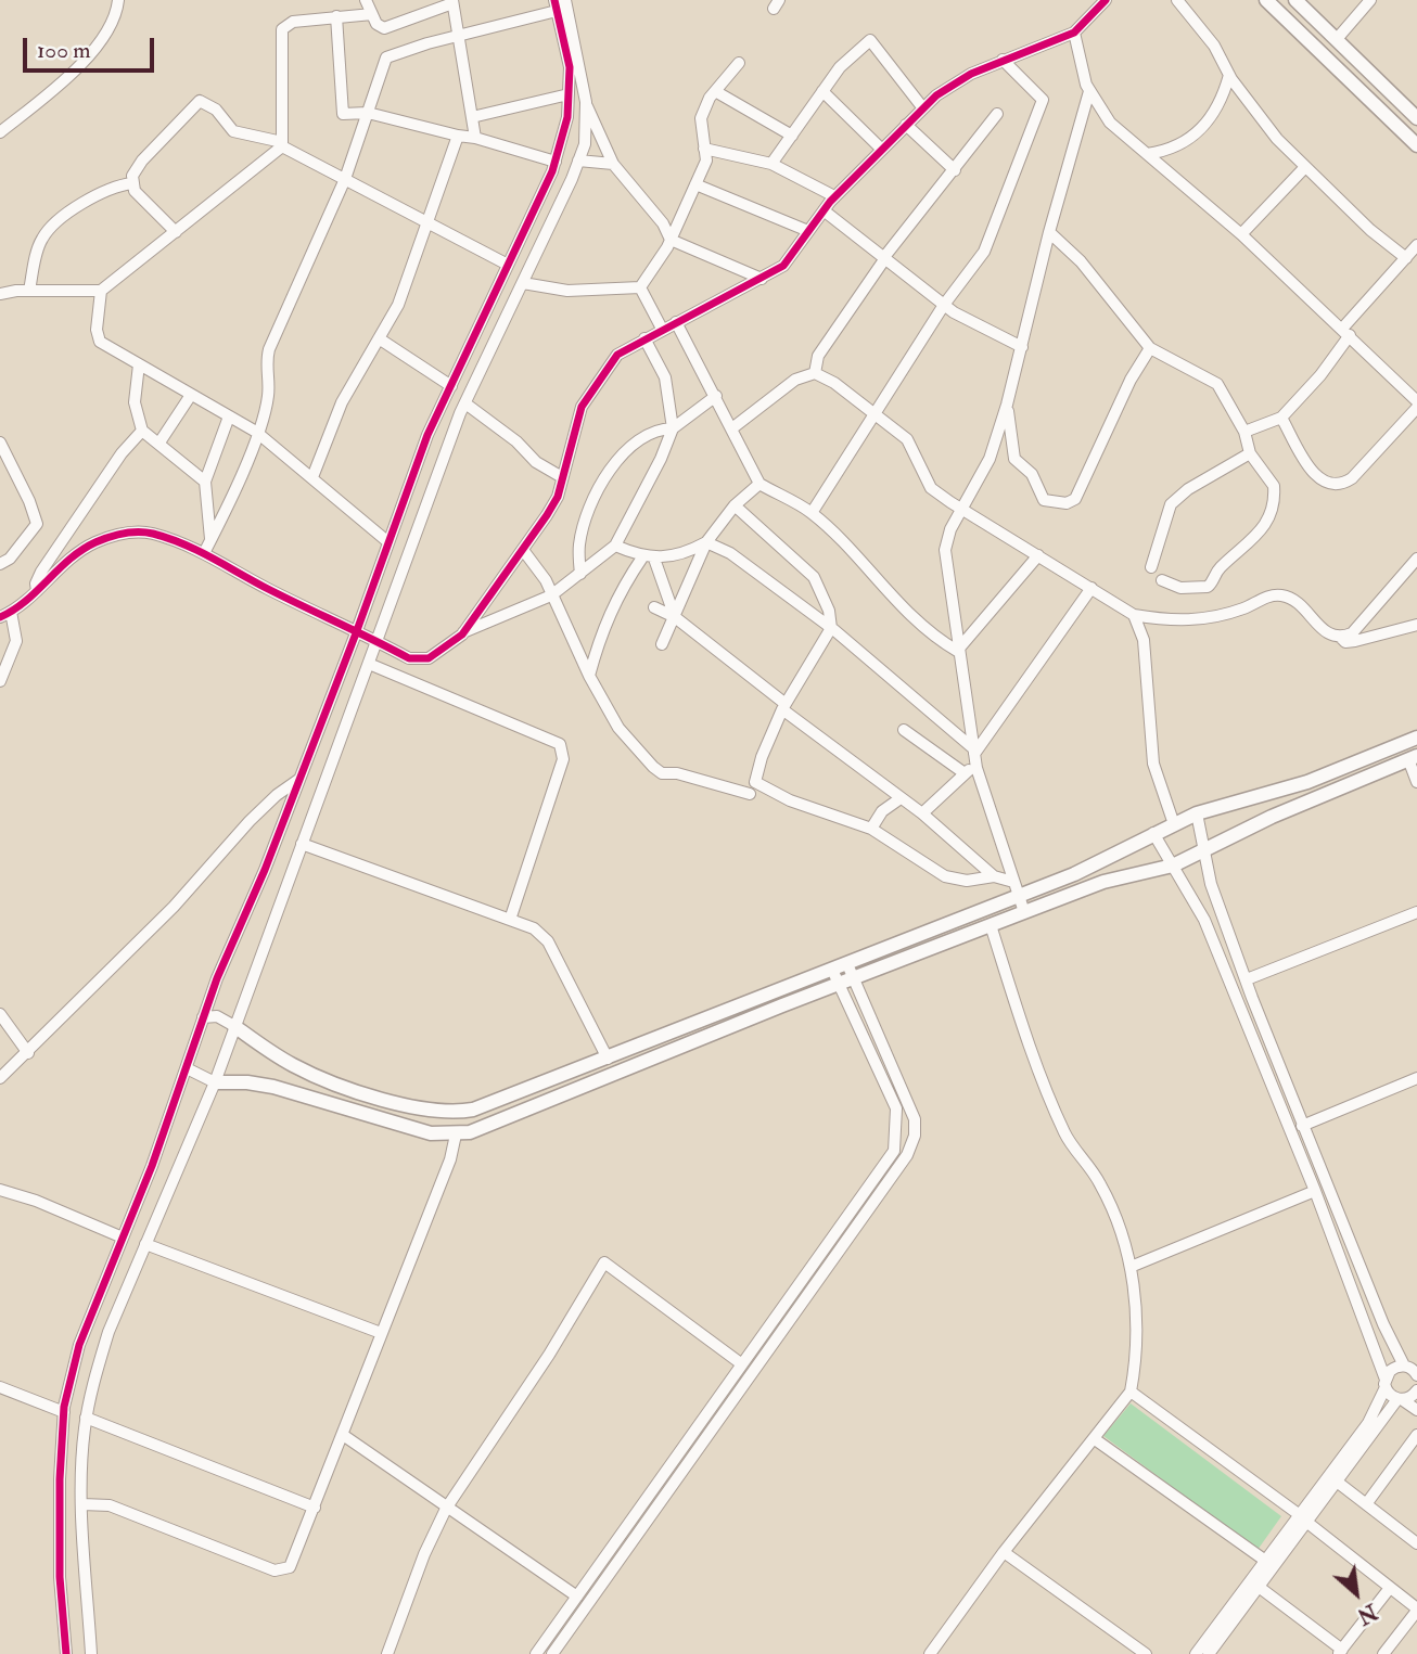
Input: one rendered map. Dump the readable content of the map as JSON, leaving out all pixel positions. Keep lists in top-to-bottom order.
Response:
{
  "scale_bar": "100 m",
  "north": "bottom right"
}
